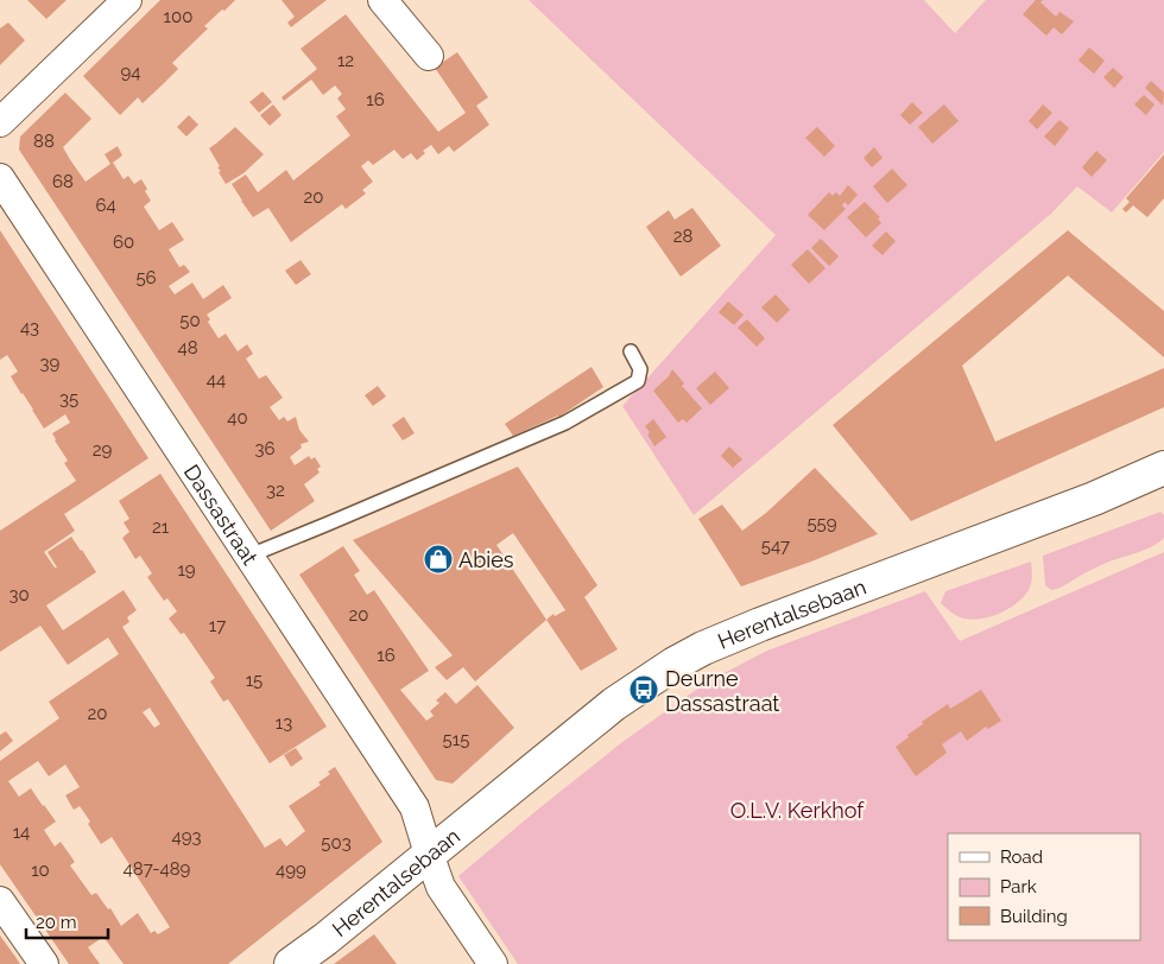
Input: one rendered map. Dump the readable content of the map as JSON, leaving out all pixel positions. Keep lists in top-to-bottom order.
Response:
{
  "streets": {
    "street": ["Dassastraat", "Herentalsebaan"]
  },
  "crossings": [
    ["Dassastraat", "Herentalsebaan"]
  ],
  "parks": ["O.L.V. Kerkhof"],
  "places": {
    "shop": ["Abies"],
    "bus stop": ["Deurne Dassastraat"]
  },
  "house_numbers": [
    "100",
    "12",
    "94",
    "16",
    "88",
    "68",
    "20",
    "64",
    "28",
    "60",
    "56",
    "50",
    "43",
    "48",
    "39",
    "44",
    "35",
    "40",
    "36",
    "29",
    "32",
    "559",
    "21",
    "547",
    "19",
    "30",
    "20",
    "17",
    "16",
    "15",
    "20",
    "13",
    "515",
    "14",
    "493",
    "503",
    "487-489",
    "10",
    "499"
  ],
  "legend": ["Road", "Park", "Building"],
  "scale_bar": "20 m"
}
